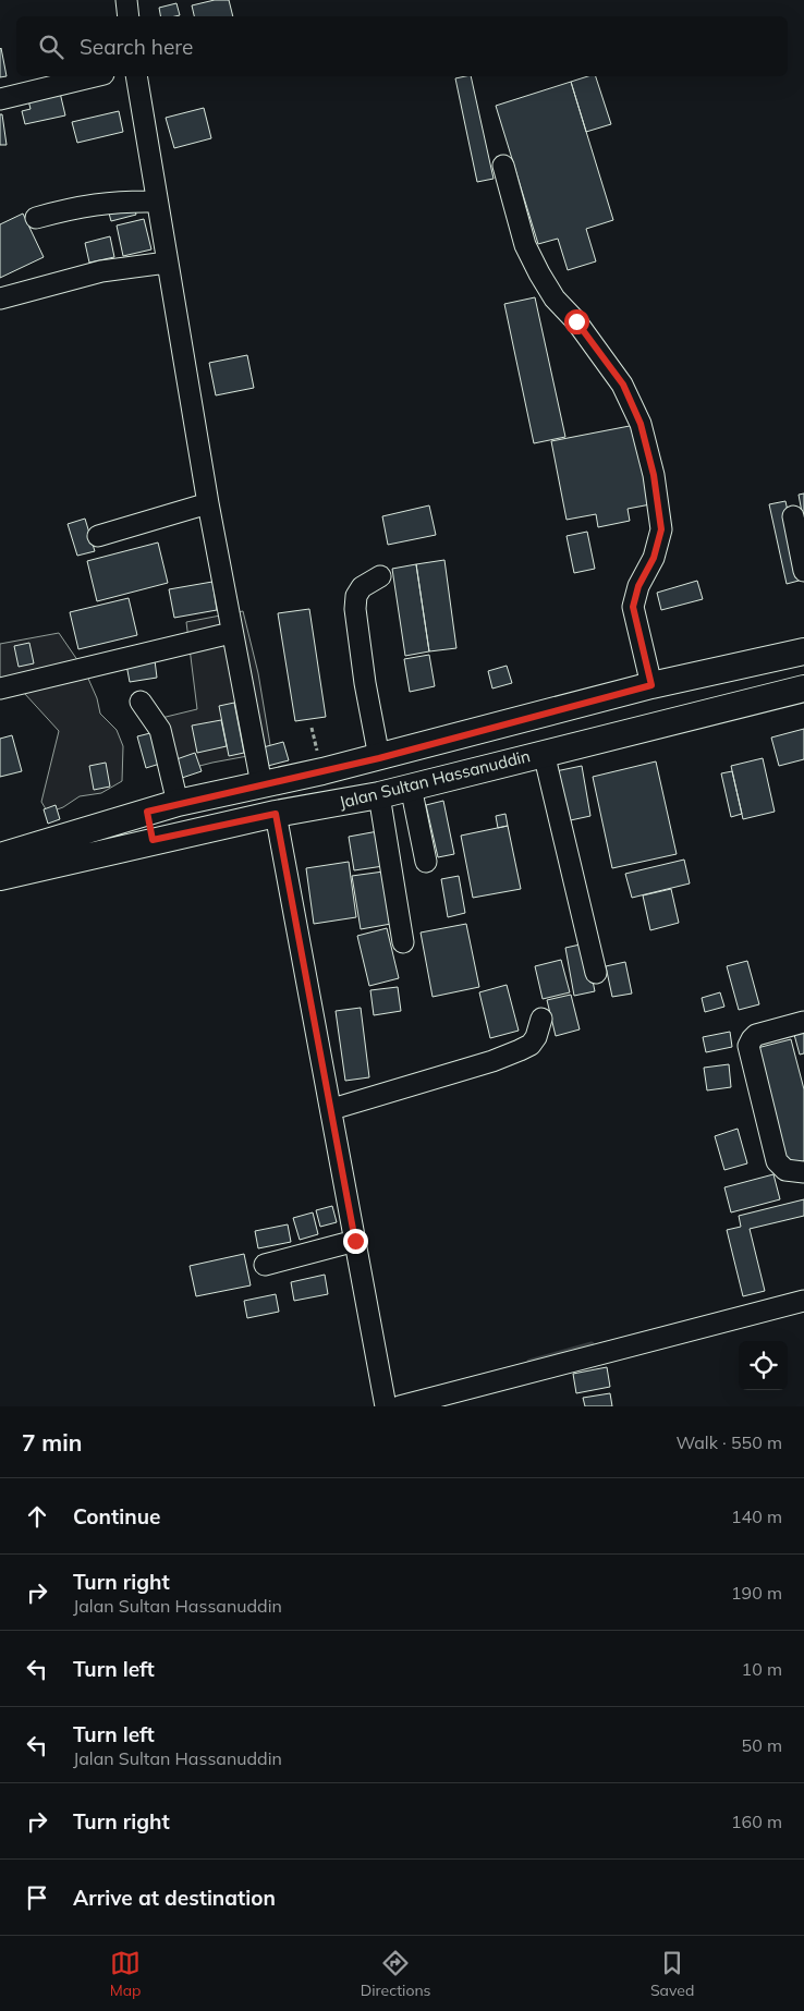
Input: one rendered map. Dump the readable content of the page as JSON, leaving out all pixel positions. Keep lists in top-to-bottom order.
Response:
{
  "streets": {
    "main road": ["Jalan Sultan Hassanuddin"]
  },
  "page": {
    "search": "Search here",
    "heading": ["7 min", "Walk · 550 m"],
    "list": [
      ["Continue", "140 m"],
      ["Turn right", "Jalan Sultan Hassanuddin", "190 m"],
      ["Turn left", "10 m"],
      ["Turn left", "Jalan Sultan Hassanuddin", "50 m"],
      ["Turn right", "160 m"],
      "Arrive at destination"
    ],
    "nav": ["Map", "Directions", "Saved"]
  }
}
